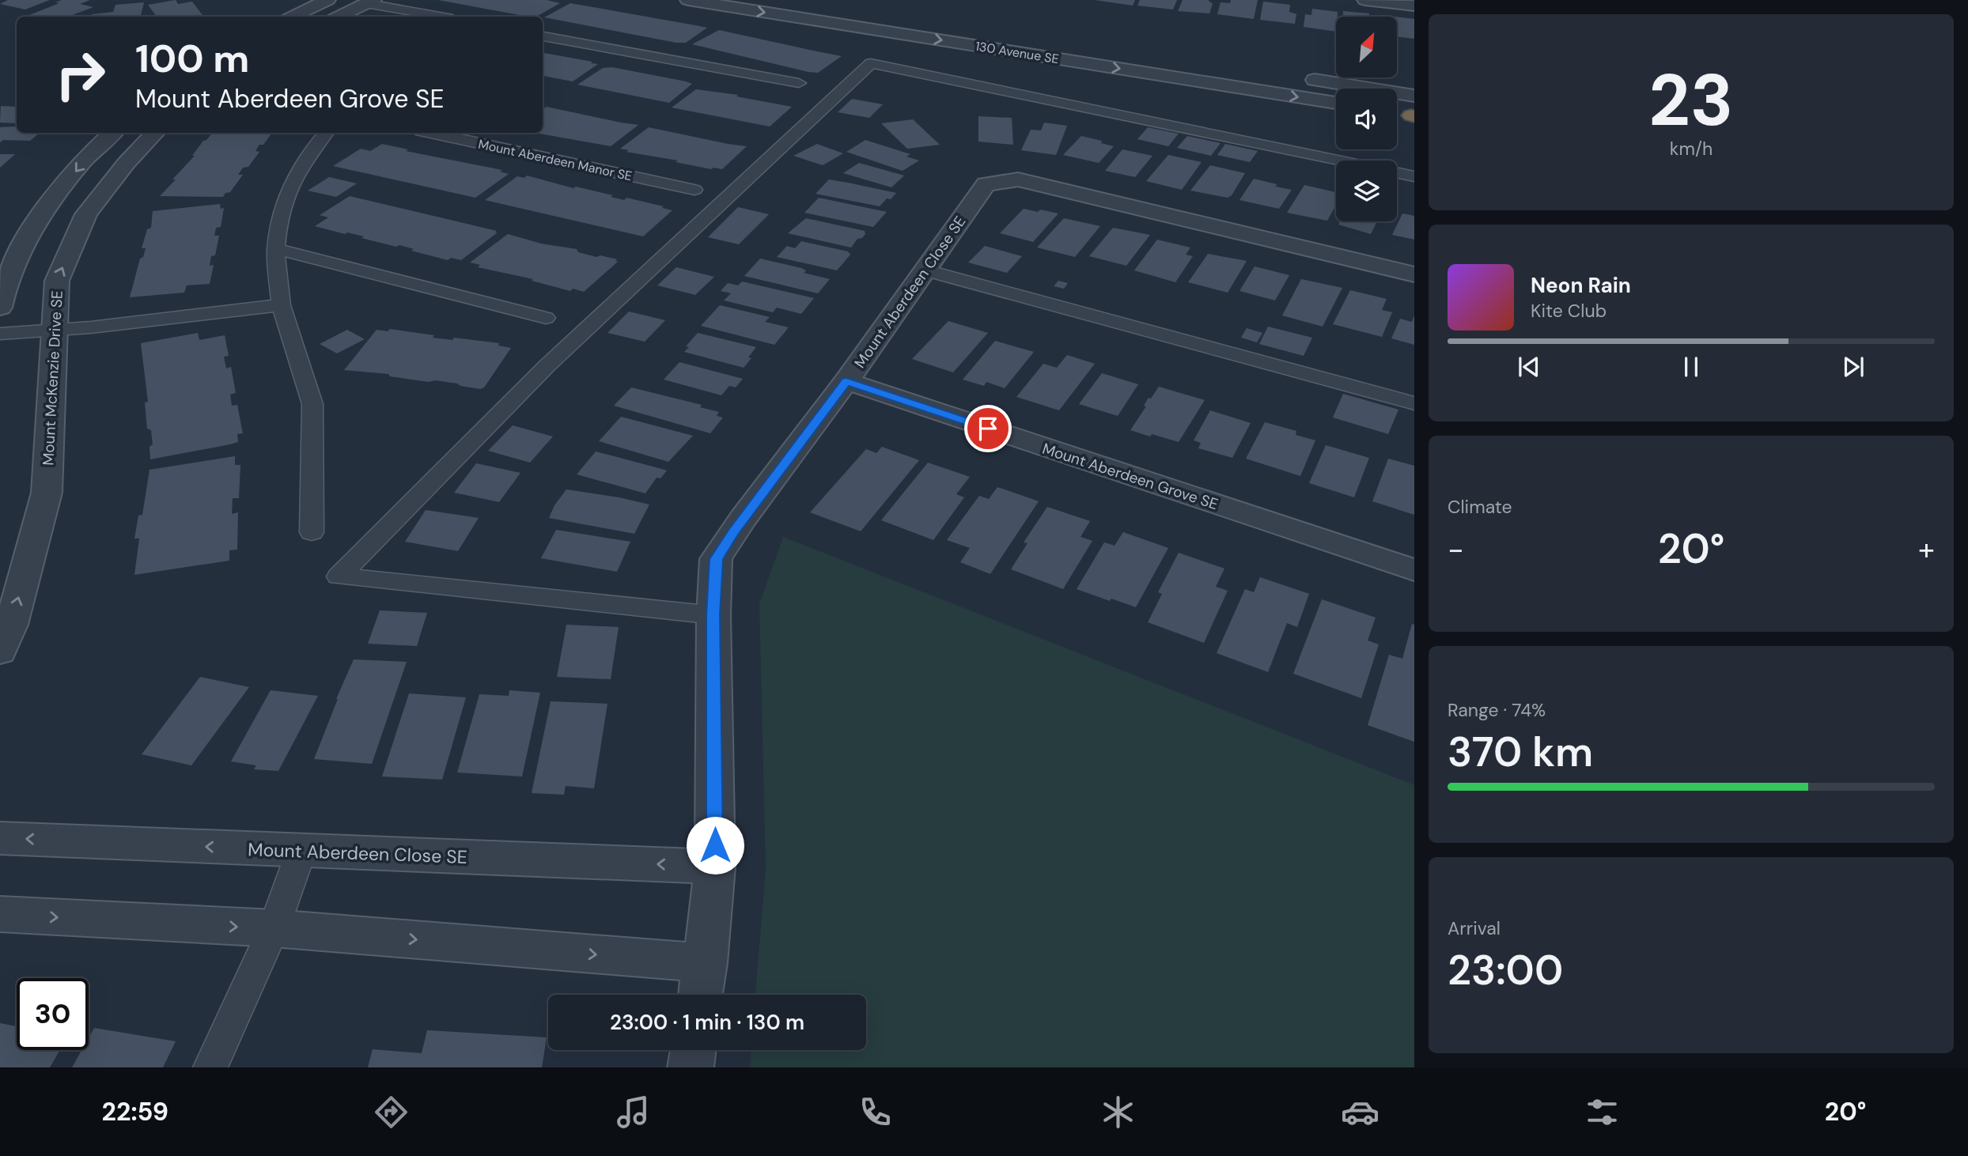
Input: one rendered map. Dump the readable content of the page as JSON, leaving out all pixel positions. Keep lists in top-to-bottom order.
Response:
{
  "streets": {
    "street": [
      "130 Avenue SE",
      "Mount Aberdeen Close SE",
      "Mount McKenzie Drive SE",
      "Mount Aberdeen Grove SE"
    ],
    "lane": ["Mount Aberdeen Manor SE"]
  },
  "crossings": [
    ["Mount Aberdeen Close SE", "Mount Aberdeen Grove SE"]
  ],
  "one_way": ["130 Avenue SE"],
  "north": "top right",
  "page": {
    "tile": [
      ["23", "km/h"],
      "Climate",
      ["Range · 74%", "370 km"],
      ["Arrival", "23:00"]
    ],
    "turn": ["100 m", "Mount Aberdeen Grove SE"],
    "song": ["Neon Rain", "Kite Club"],
    "heat": ["−", "20°", "+"],
    "limit": "30",
    "trip": "23:00 · 1 min · 130 m",
    "tabs": ["22:59", "20°"]
  }
}
